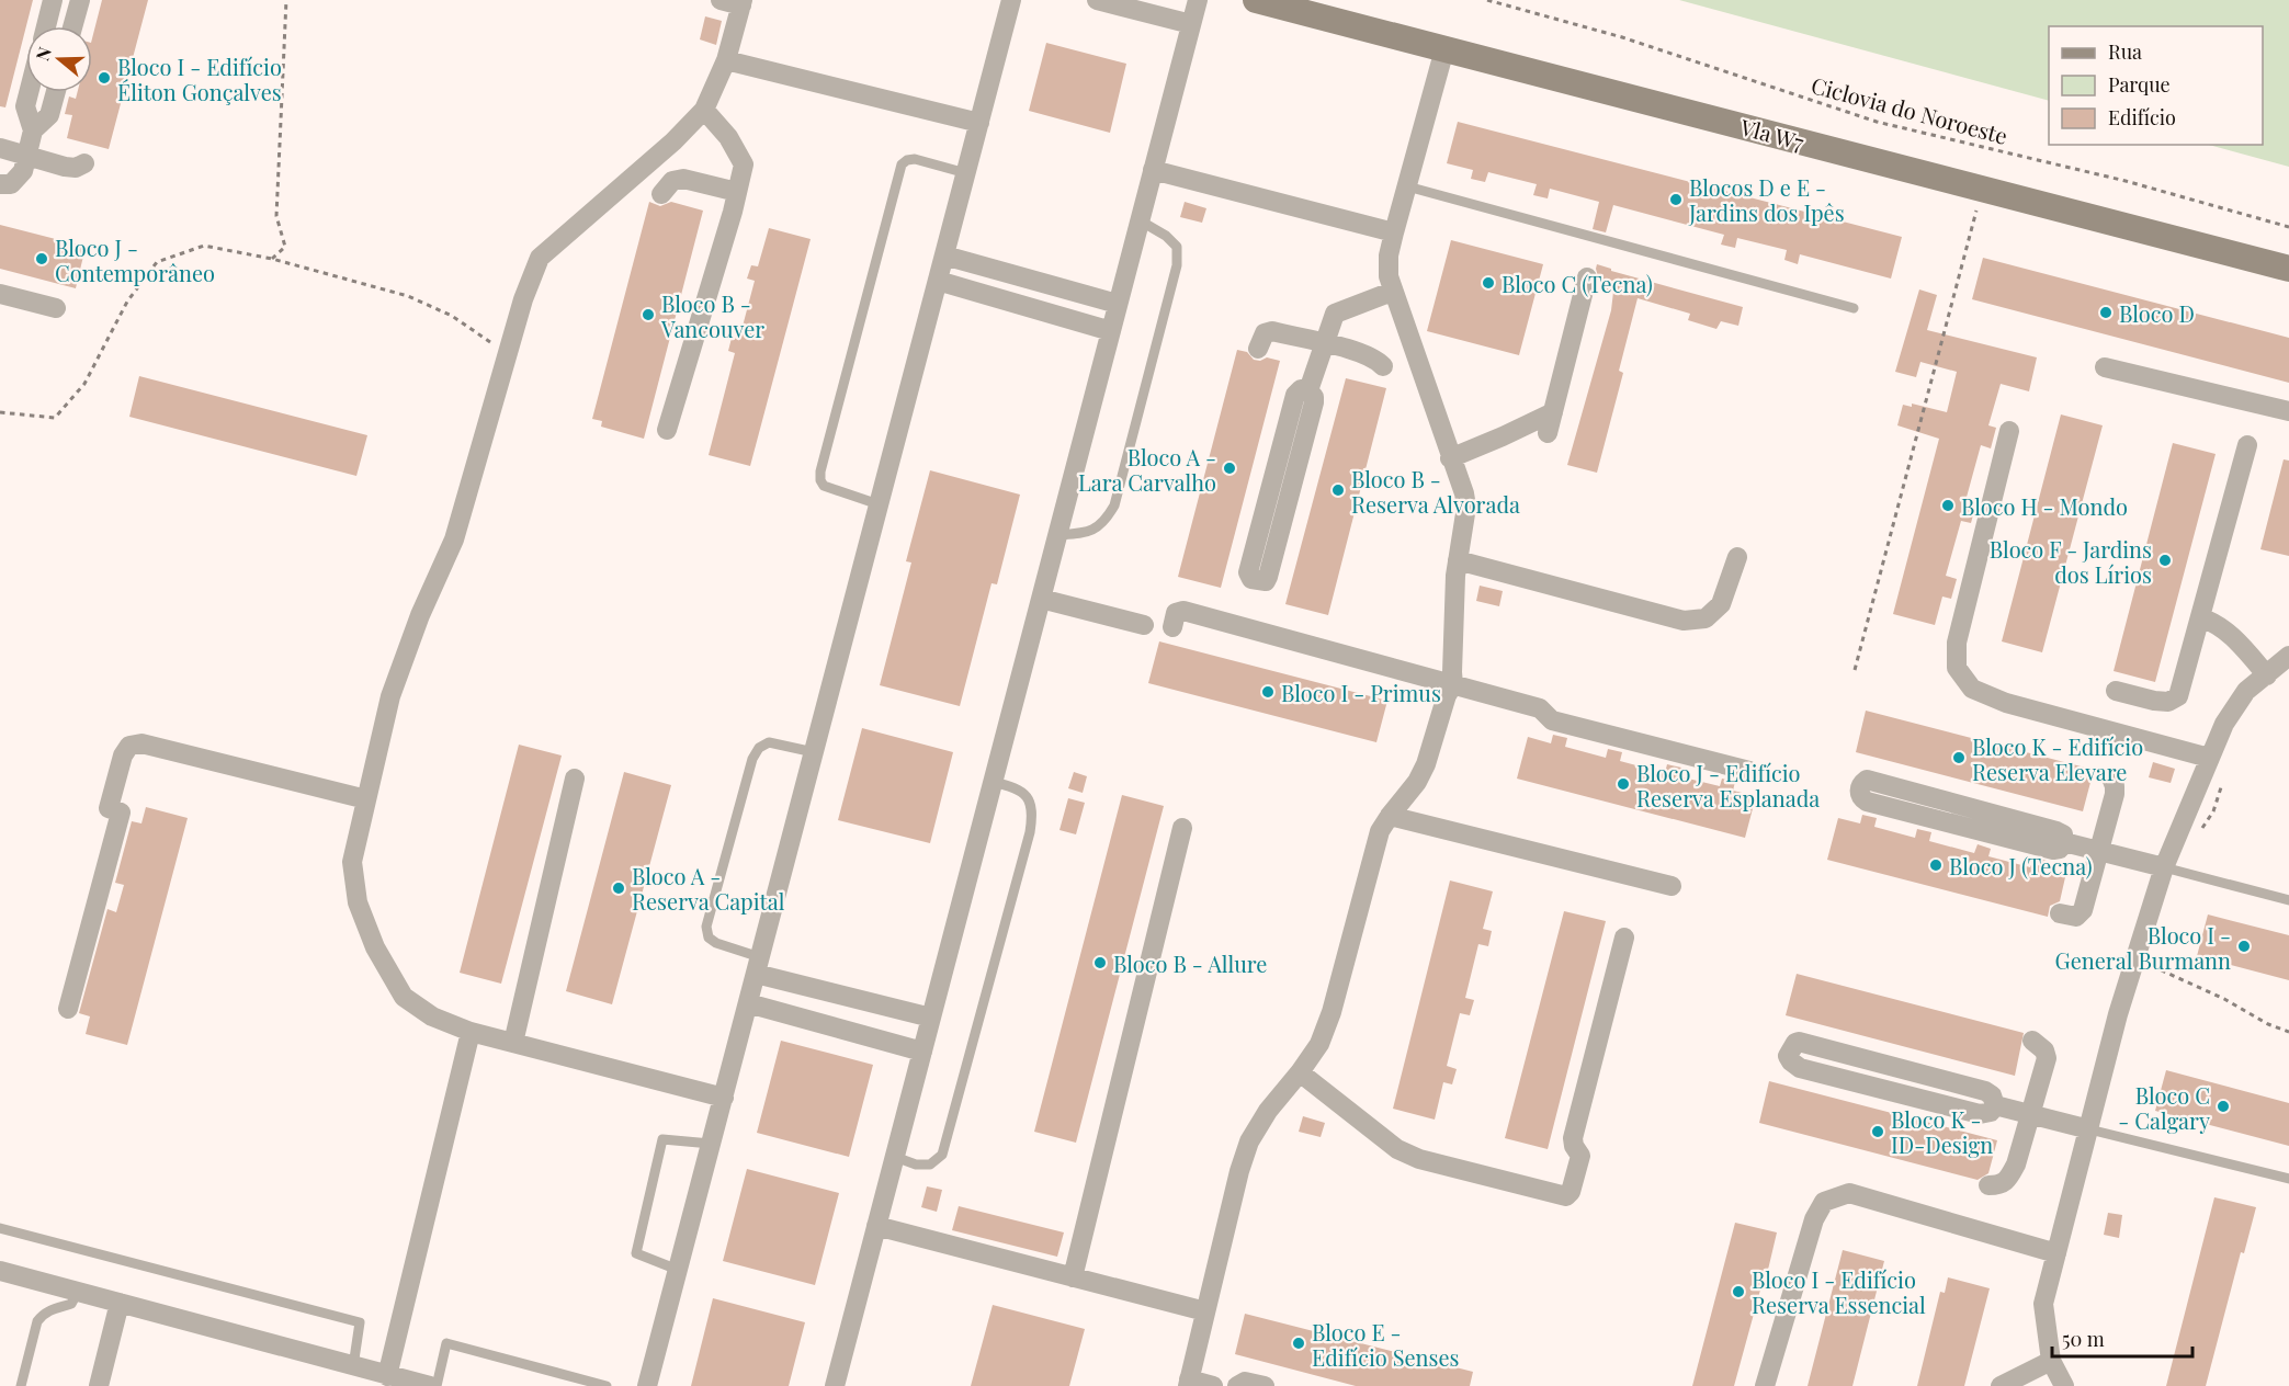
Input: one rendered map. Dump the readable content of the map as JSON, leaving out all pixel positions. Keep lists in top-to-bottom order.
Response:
{
  "streets": {
    "main road": ["Vla W7"],
    "path": ["Ciclovia do Noroeste"]
  },
  "places": [
    "Bloco I - Edifício Éliton Gonçalves",
    "Blocos D e E - Jardins dos Ipês",
    "Bloco J - Contemporâneo",
    "Bloco C (Tecna)",
    "Bloco D",
    "Bloco B - Vancouver",
    "Bloco A - Lara Carvalho",
    "Bloco B - Reserva Alvorada",
    "Bloco H - Mondo",
    "Bloco F - Jardins dos Lírios",
    "Bloco I - Primus",
    "Bloco K - Edifício Reserva Elevare",
    "Bloco J - Edifício Reserva Esplanada",
    "Bloco J (Tecna)",
    "Bloco A - Reserva Capital",
    "Bloco I - General Burmann",
    "Bloco B - Allure",
    "Bloco C - Calgary",
    "Bloco K - ID-Design",
    "Bloco I - Edifício Reserva Essencial",
    "Bloco E - Edifício Senses"
  ],
  "legend": ["Rua", "Parque", "Edifício"],
  "scale_bar": "50 m",
  "north": "left"
}
